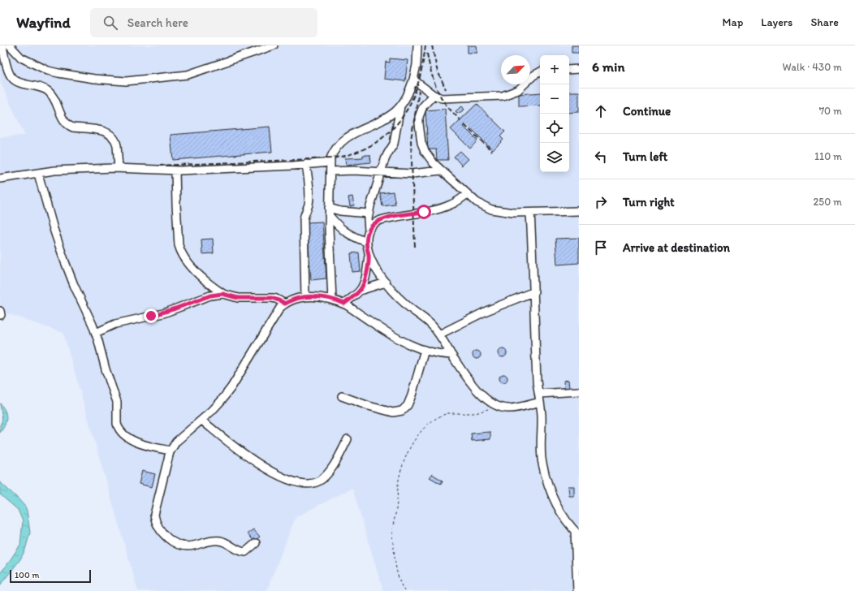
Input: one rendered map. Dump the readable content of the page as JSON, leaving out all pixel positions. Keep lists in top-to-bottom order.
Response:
{
  "scale_bar": "100 m",
  "north": "top right",
  "page": {
    "header": "Wayfind",
    "search": "Search here",
    "nav": ["Map", "Layers", "Share"],
    "heading": ["6 min", "Walk · 430 m"],
    "map_buttons": ["+", "−"],
    "list": [
      ["Continue", "70 m"],
      ["Turn left", "110 m"],
      ["Turn right", "250 m"],
      "Arrive at destination"
    ],
    "scale": "100 m"
  }
}
